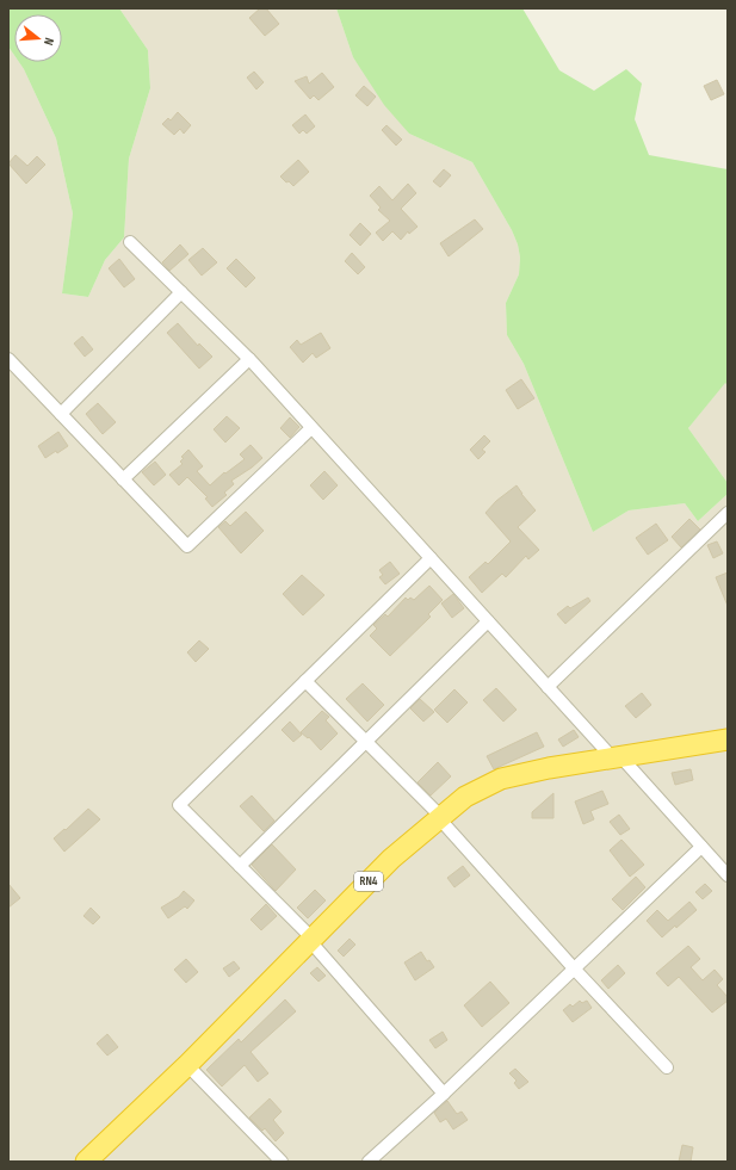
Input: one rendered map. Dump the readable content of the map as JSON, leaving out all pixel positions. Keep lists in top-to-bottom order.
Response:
{
  "streets": {
    "highway": ["RN4"]
  },
  "north": "right"
}
